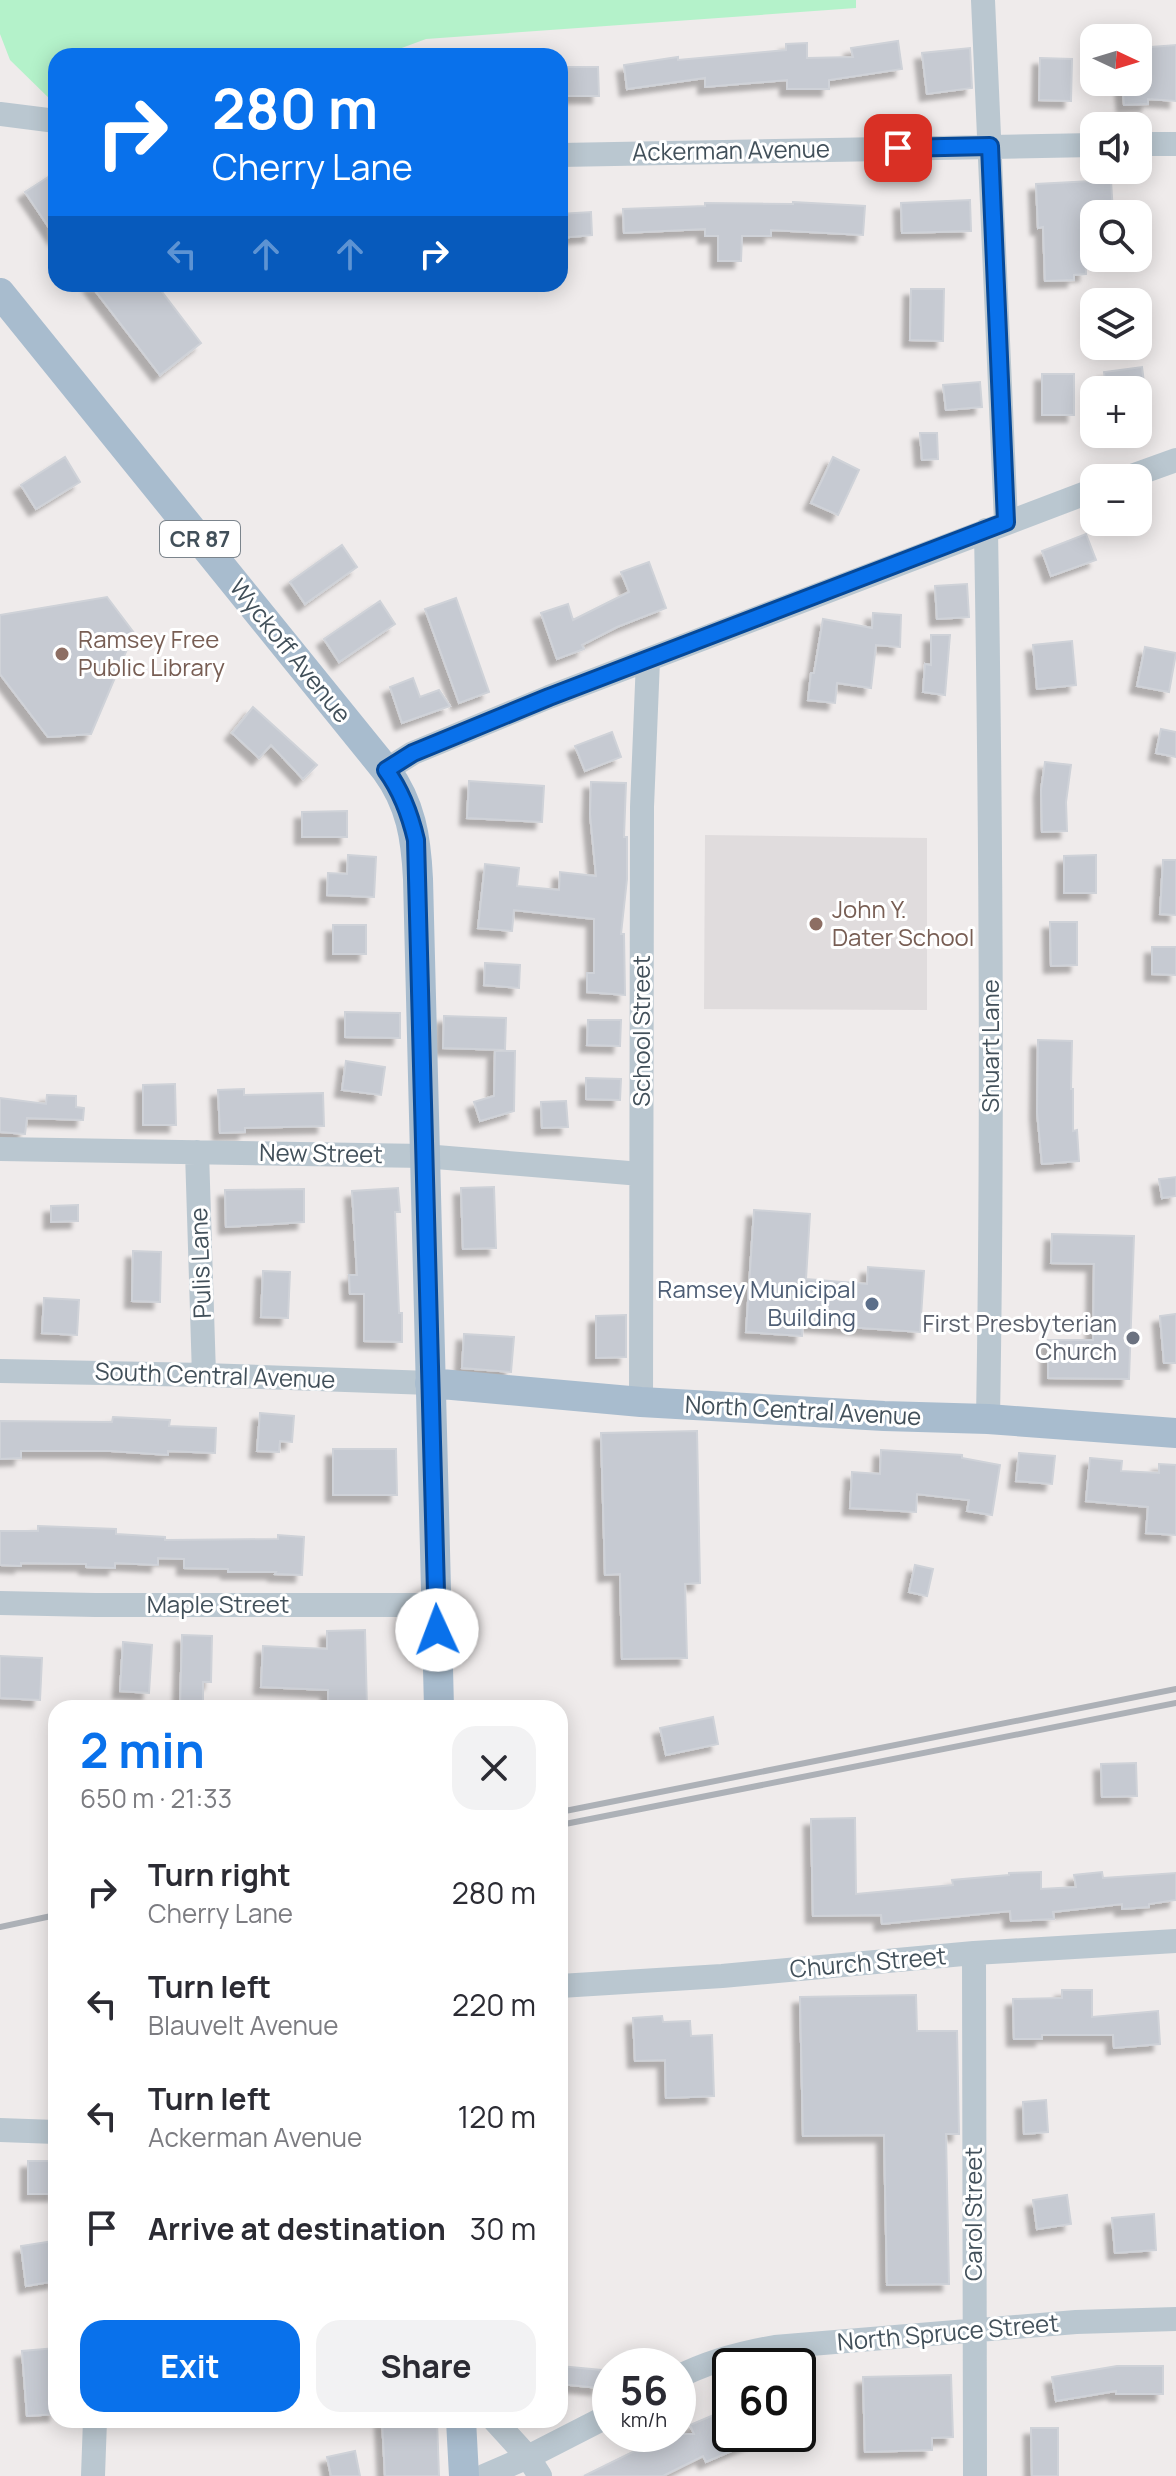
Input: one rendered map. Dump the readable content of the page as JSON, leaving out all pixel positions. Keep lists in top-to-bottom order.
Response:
{
  "streets": {
    "main road": ["CR 87", "Wyckoff Avenue", "North Central Avenue"],
    "street": [
      "Ackerman Avenue",
      "School Street",
      "Shuart Lane",
      "New Street",
      "Pulis Lane",
      "South Central Avenue",
      "Maple Street",
      "Church Street",
      "Carol Street",
      "North Spruce Street"
    ]
  },
  "crossings": [
    ["Ackerman Avenue", "Shuart Lane"],
    ["CR 87", "Wyckoff Avenue"],
    ["CR 87", "New Street"],
    ["CR 87", "South Central Avenue"],
    ["CR 87", "North Central Avenue"],
    ["CR 87", "Maple Street"],
    ["School Street", "New Street"],
    ["School Street", "North Central Avenue"],
    ["Shuart Lane", "North Central Avenue"],
    ["New Street", "Pulis Lane"],
    ["Pulis Lane", "South Central Avenue"],
    ["South Central Avenue", "North Central Avenue"],
    ["Church Street", "Carol Street"],
    ["Carol Street", "North Spruce Street"]
  ],
  "places": [
    "Ramsey Free Public Library",
    "John Y. Dater School",
    "Ramsey Municipal Building",
    "First Presbyterian Church"
  ],
  "north": "right",
  "page": {
    "map_buttons": ["+", "−"],
    "turn": ["280 m", "Cherry Lane"],
    "heading": ["2 min", "650 m · 21:33"],
    "list": [
      {
        "name": "Turn right",
        "note": "Cherry Lane",
        "value": "280 m"
      },
      {
        "name": "Turn left",
        "note": "Blauvelt Avenue",
        "value": "220 m"
      },
      {
        "name": "Turn left",
        "note": "Ackerman Avenue",
        "value": "120 m"
      },
      {
        "name": "Arrive at destination",
        "value": "30 m"
      }
    ],
    "buttons": ["Exit", "Share"],
    "speed": "56 km/h",
    "limit": "60"
  }
}
